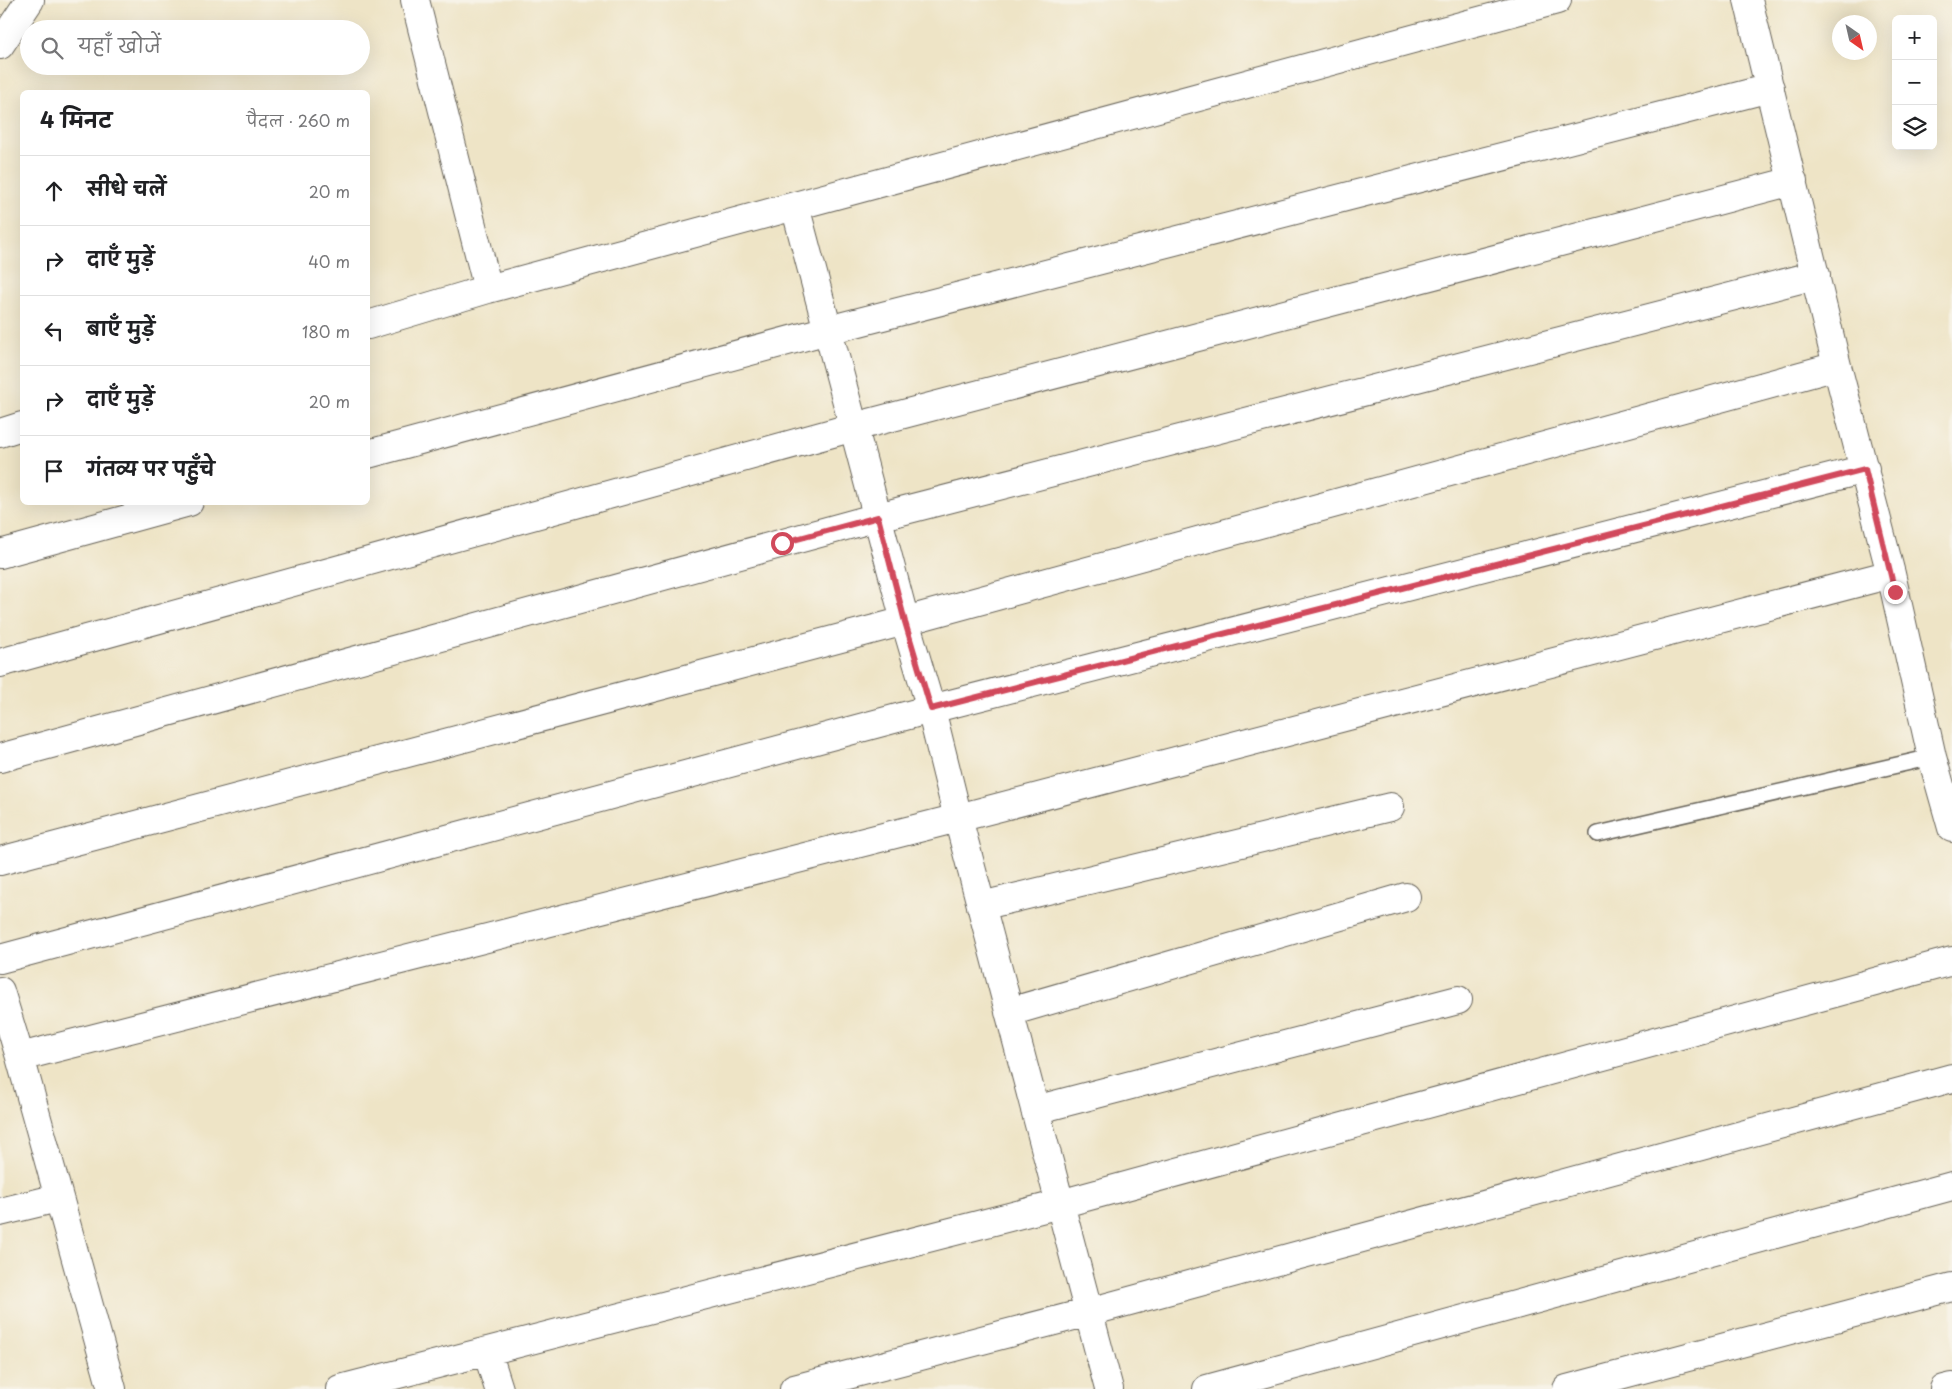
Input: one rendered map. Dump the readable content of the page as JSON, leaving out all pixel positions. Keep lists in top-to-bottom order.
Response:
{
  "north": "bottom right",
  "page": {
    "map_buttons": ["+", "−"],
    "search": "यहाँ खोजें",
    "heading": ["4 मिनट", "पैदल · 260 m"],
    "list": [
      ["सीधे चलें", "20 m"],
      ["दाएँ मुड़ें", "40 m"],
      ["बाएँ मुड़ें", "180 m"],
      ["दाएँ मुड़ें", "20 m"],
      "गंतव्य पर पहुँचे"
    ]
  }
}
